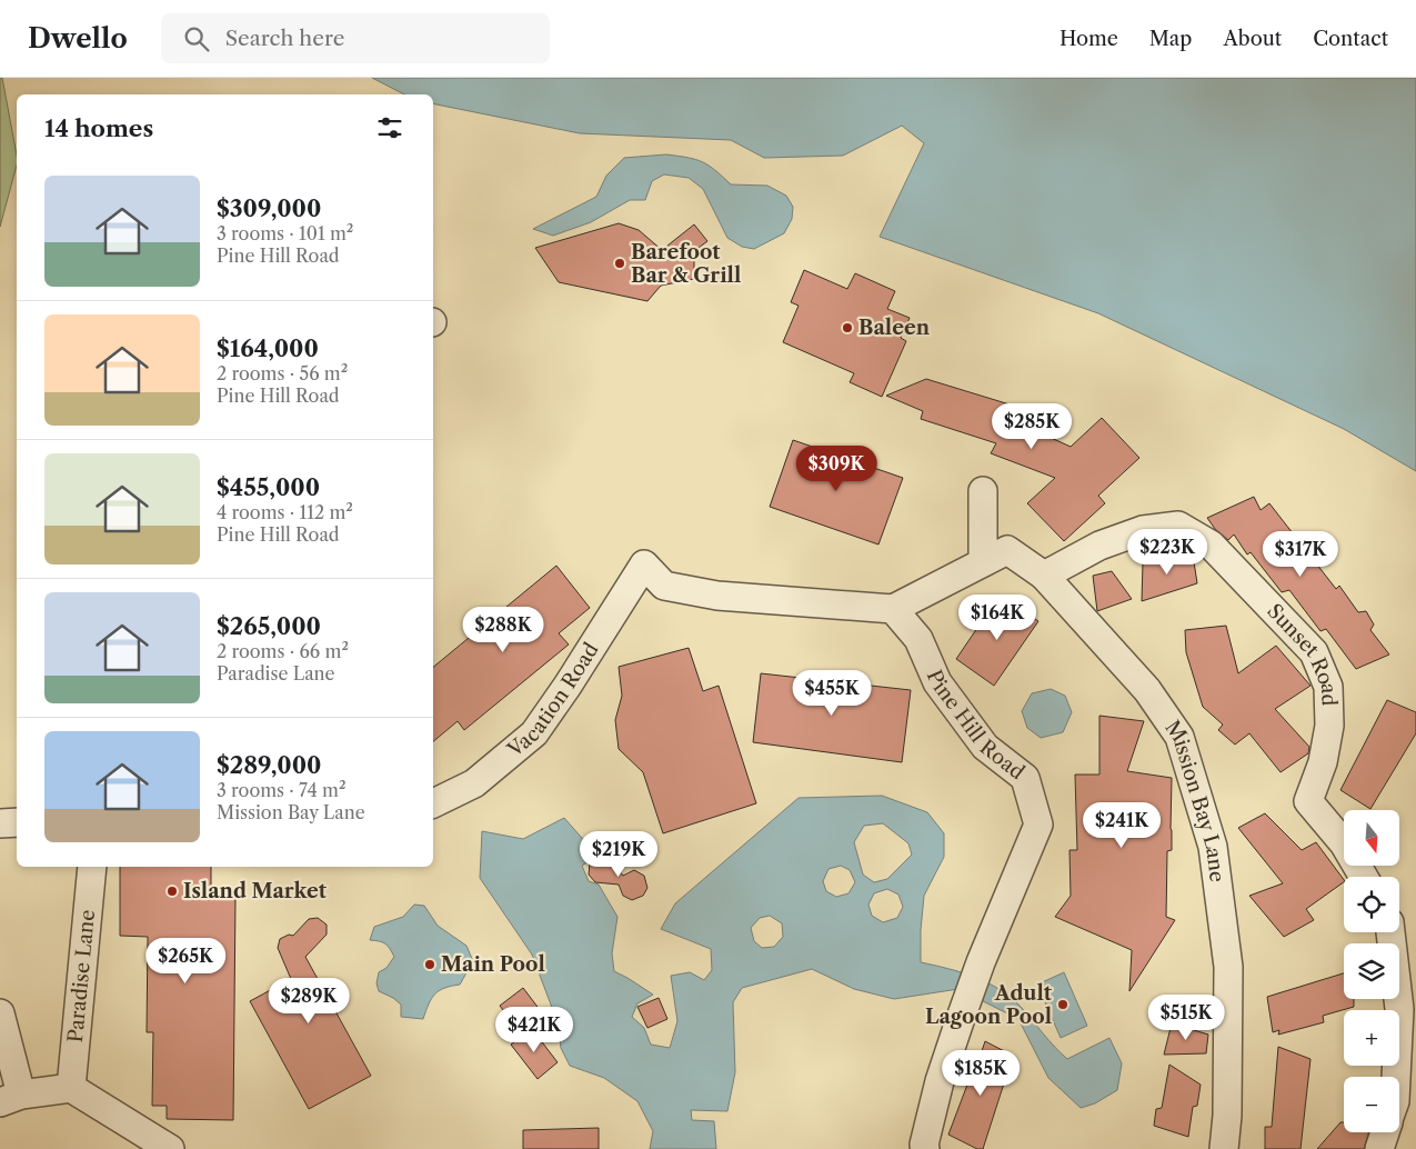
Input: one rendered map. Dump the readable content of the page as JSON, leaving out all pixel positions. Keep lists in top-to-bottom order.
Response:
{
  "streets": {
    "street": [
      "Sunset Road",
      "Vacation Road",
      "Pine Hill Road",
      "Mission Bay Lane",
      "Paradise Lane"
    ]
  },
  "crossings": [
    ["Sunset Road", "Mission Bay Lane"],
    ["Vacation Road", "Pine Hill Road"],
    ["Vacation Road", "Mission Bay Lane"],
    ["Pine Hill Road", "Mission Bay Lane"]
  ],
  "places": [
    "Barefoot Bar & Grill",
    "Baleen",
    "Island Market",
    "Main Pool",
    "Adult Lagoon Pool"
  ],
  "north": "bottom",
  "page": {
    "header": "Dwello",
    "search": "Search here",
    "nav": [
      "Home",
      "Map",
      "About",
      "Contact"
    ],
    "heading": "14 homes",
    "list": [
      {
        "name": "$309,000",
        "note": "3 rooms · 101 m² · Pine Hill Road"
      },
      {
        "name": "$164,000",
        "note": "2 rooms · 56 m² · Pine Hill Road"
      },
      {
        "name": "$455,000",
        "note": "4 rooms · 112 m² · Pine Hill Road"
      },
      {
        "name": "$265,000",
        "note": "2 rooms · 66 m² · Paradise Lane"
      },
      {
        "name": "$289,000",
        "note": "3 rooms · 74 m² · Mission Bay Lane"
      }
    ],
    "price": [
      "$285K",
      "$309K",
      "$223K",
      "$317K",
      "$164K",
      "$288K",
      "$455K",
      "$241K",
      "$219K",
      "$265K",
      "$289K",
      "$515K",
      "$421K",
      "$185K"
    ],
    "map_buttons": ["+", "−"]
  }
}
